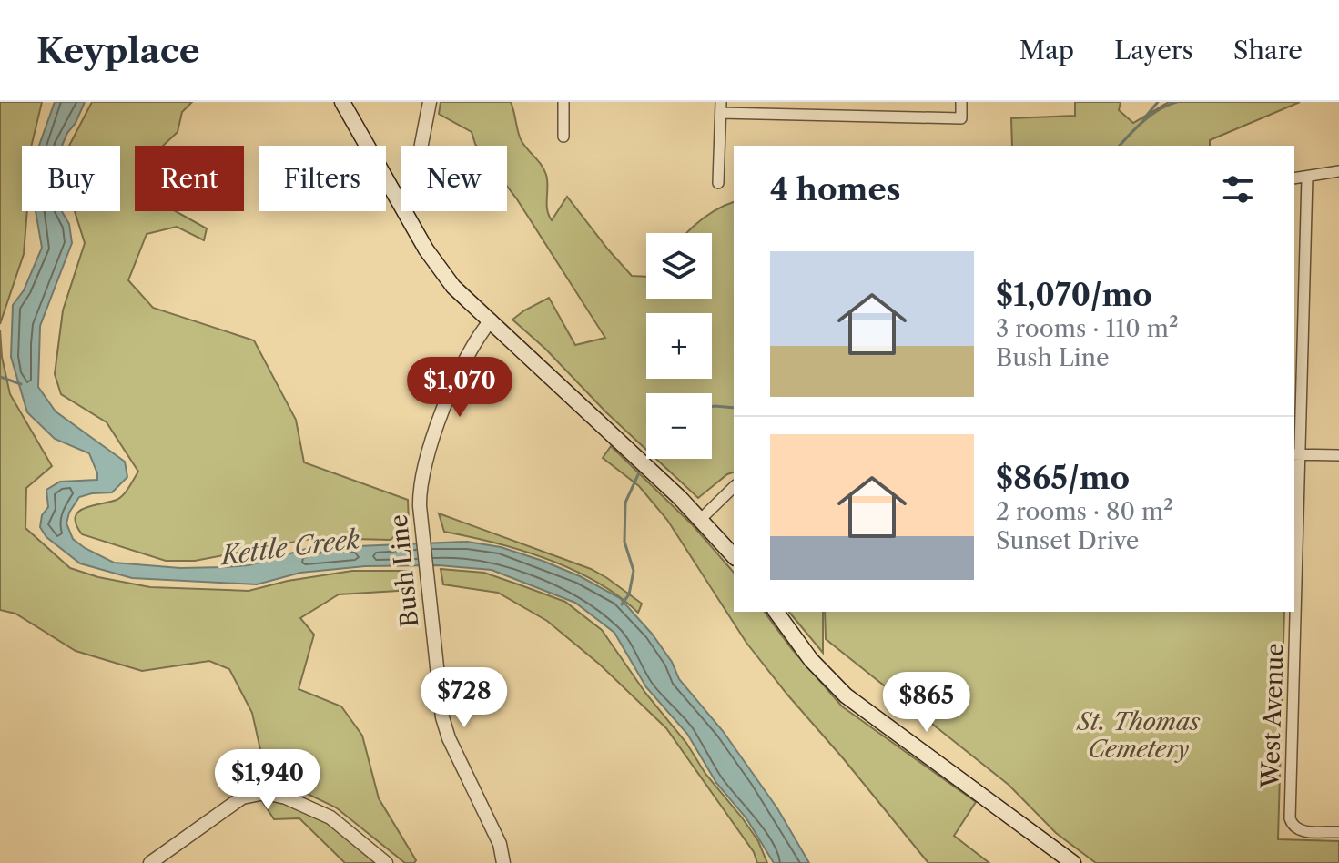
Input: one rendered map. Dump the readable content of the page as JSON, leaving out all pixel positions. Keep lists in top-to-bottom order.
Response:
{
  "streets": {
    "street": ["Bush Line", "West Avenue"]
  },
  "water": ["Kettle Creek"],
  "parks": ["St. Thomas Cemetery"],
  "page": {
    "header": "Keyplace",
    "nav": ["Map", "Layers", "Share"],
    "chip": [
      "Buy",
      "Rent",
      "Filters",
      "New"
    ],
    "heading": "4 homes",
    "map_buttons": ["+", "−"],
    "list": [
      {
        "name": "$1,070/mo",
        "note": "3 rooms · 110 m² · Bush Line"
      },
      {
        "name": "$865/mo",
        "note": "2 rooms · 80 m² · Sunset Drive"
      }
    ],
    "price": [
      "$1,070",
      "$728",
      "$865",
      "$1,940"
    ]
  }
}
